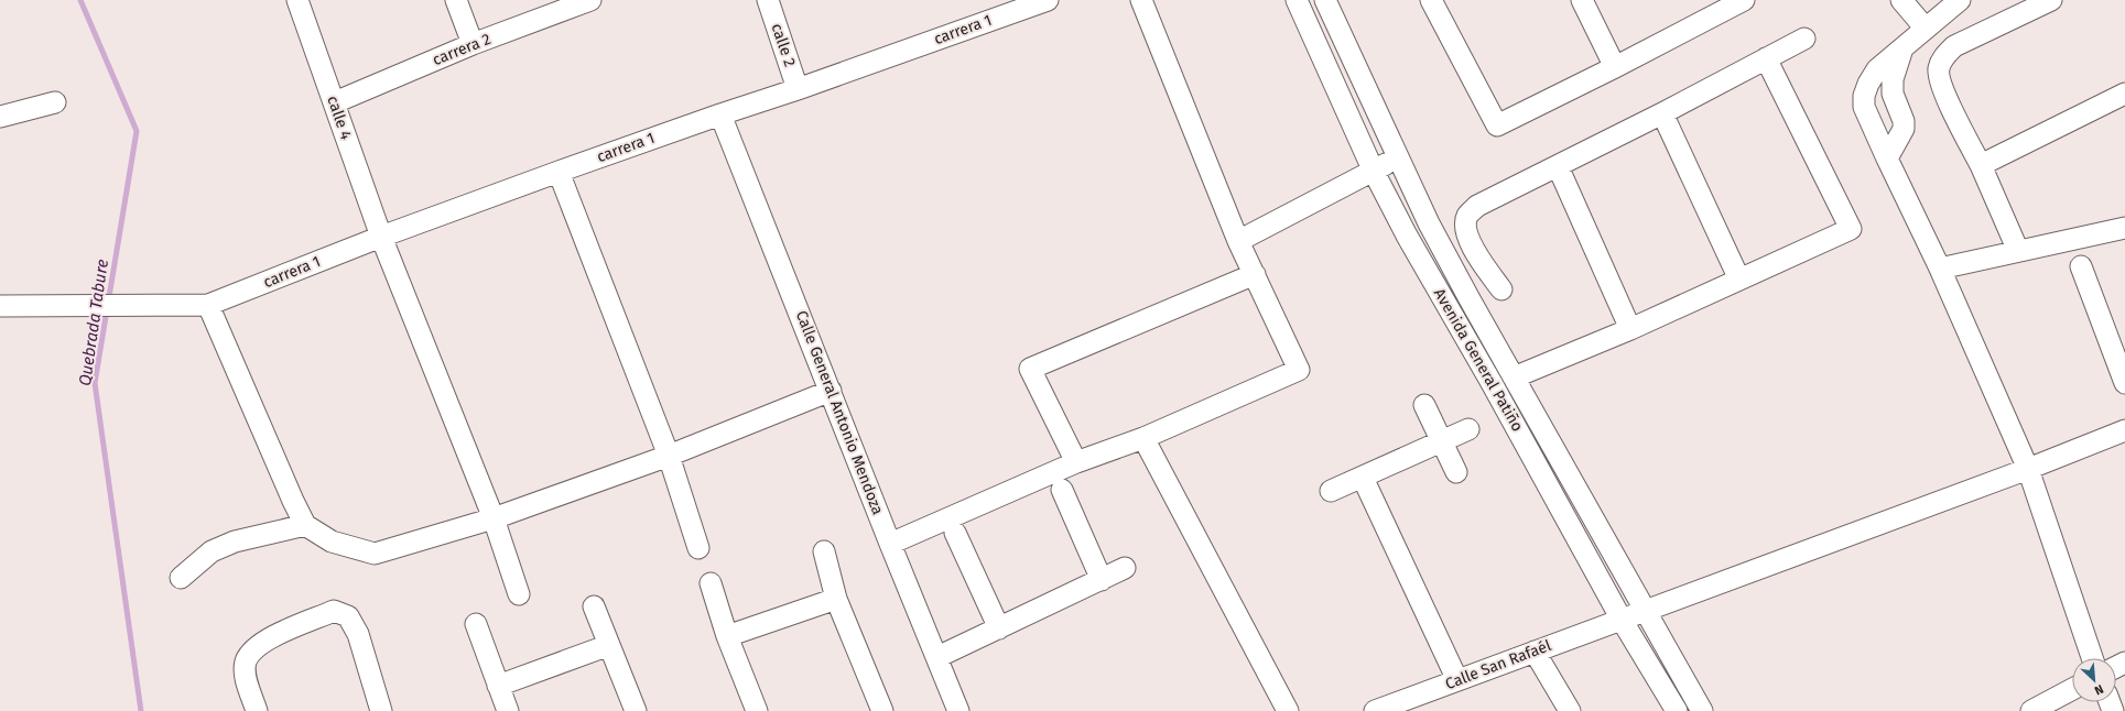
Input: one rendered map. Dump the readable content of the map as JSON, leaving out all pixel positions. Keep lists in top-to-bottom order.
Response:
{
  "streets": {
    "street": [
      "carrera 1",
      "calle 2",
      "carrera 2",
      "calle 4",
      "Avenida General Patiño",
      "Calle General Antonio Mendoza",
      "Calle San Rafaél"
    ]
  },
  "crossings": [
    ["carrera 1", "calle 2"],
    ["carrera 1", "calle 4"],
    ["carrera 1", "Calle General Antonio Mendoza"],
    ["carrera 2", "calle 4"],
    ["Avenida General Patiño", "Calle San Rafaél"]
  ],
  "water": ["Quebrada Tabure"],
  "north": "bottom right"
}
